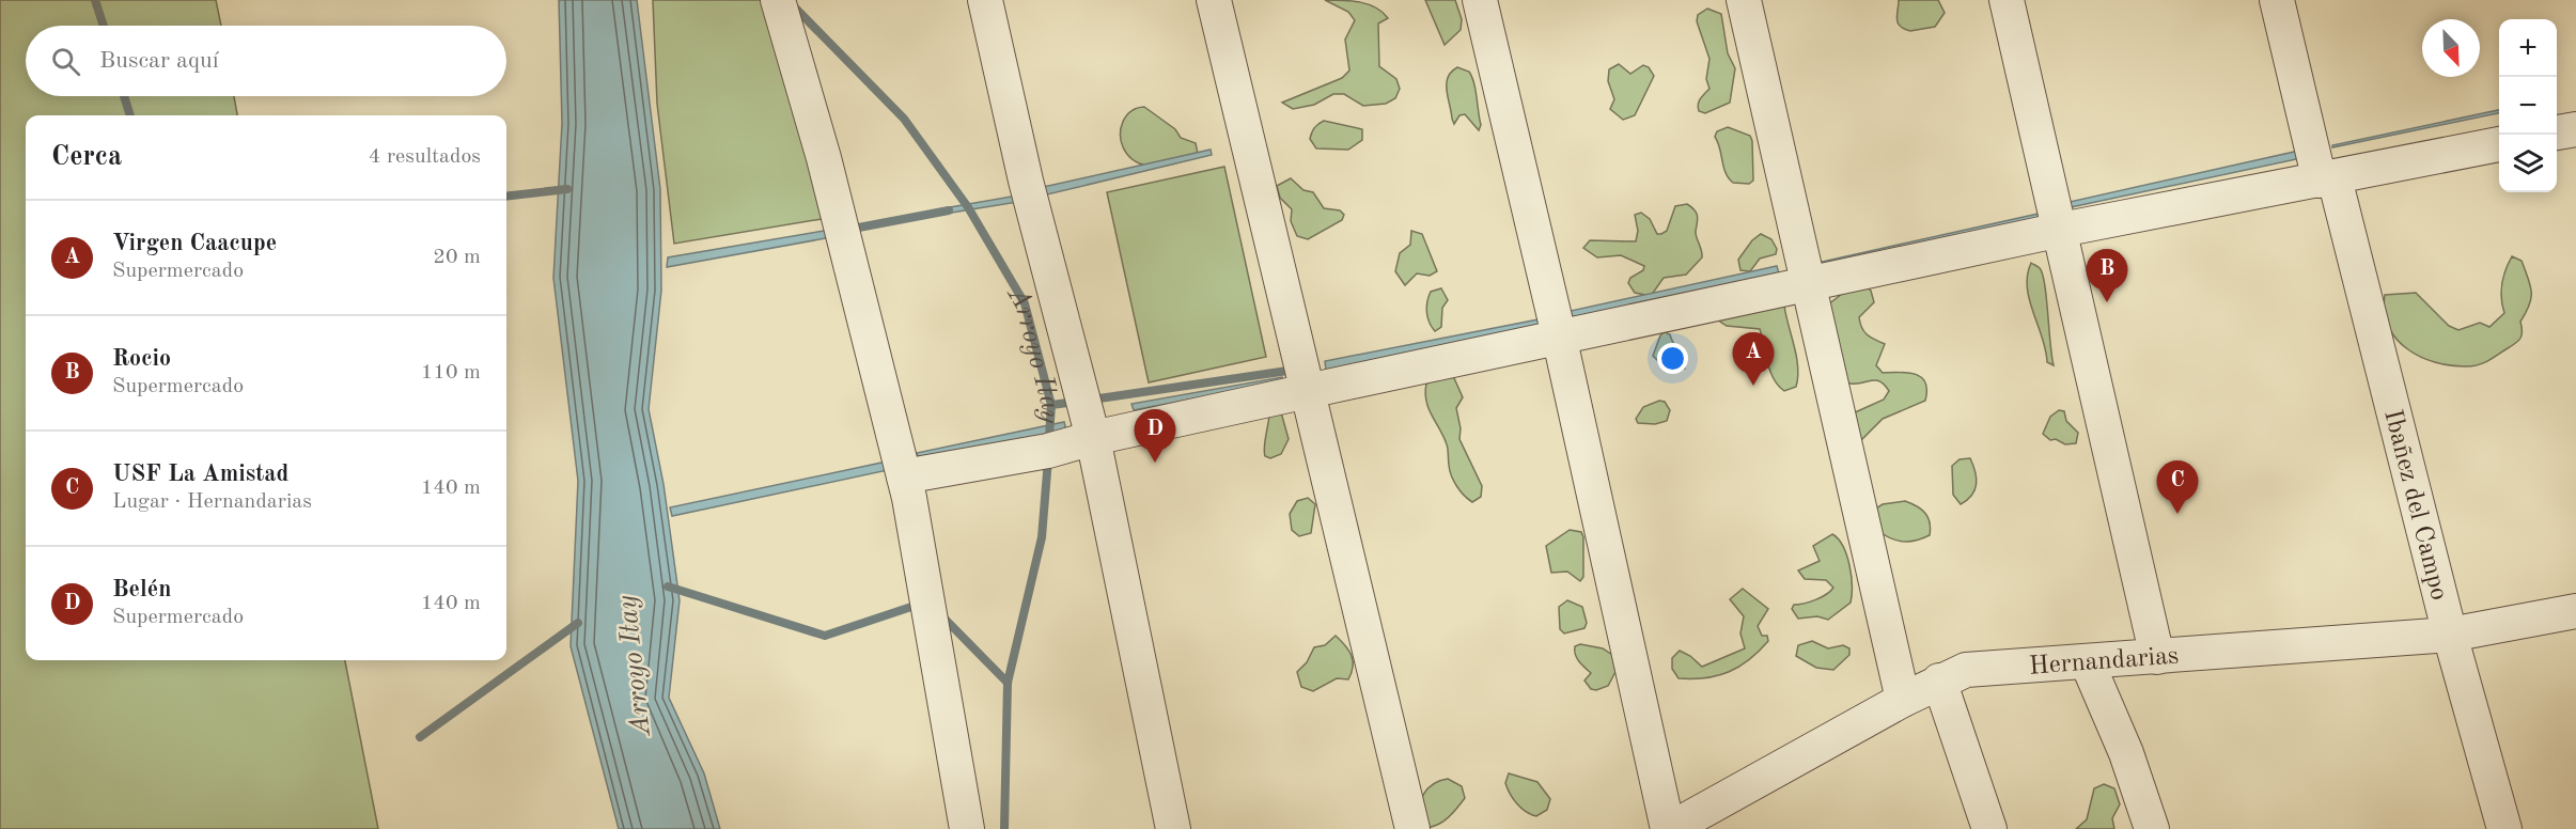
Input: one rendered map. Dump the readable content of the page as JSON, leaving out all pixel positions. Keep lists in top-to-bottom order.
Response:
{
  "streets": {
    "street": ["Ibañez del Campo", "Hernandarias"]
  },
  "crossings": [
    ["Ibañez del Campo", "Hernandarias"]
  ],
  "water": ["Arroyo Itay"],
  "north": "bottom right",
  "page": {
    "map_buttons": ["+", "−"],
    "search": "Buscar aquí",
    "heading": ["Cerca", "4 resultados"],
    "list": [
      {
        "mark": "A",
        "name": "Virgen Caacupe",
        "note": "Supermercado",
        "value": "20 m"
      },
      {
        "mark": "B",
        "name": "Rocio",
        "note": "Supermercado",
        "value": "110 m"
      },
      {
        "mark": "C",
        "name": "USF La Amistad",
        "note": "Lugar · Hernandarias",
        "value": "140 m"
      },
      {
        "mark": "D",
        "name": "Belén",
        "note": "Supermercado",
        "value": "140 m"
      }
    ],
    "pins": [
      "B",
      "A",
      "D",
      "C"
    ]
  }
}
